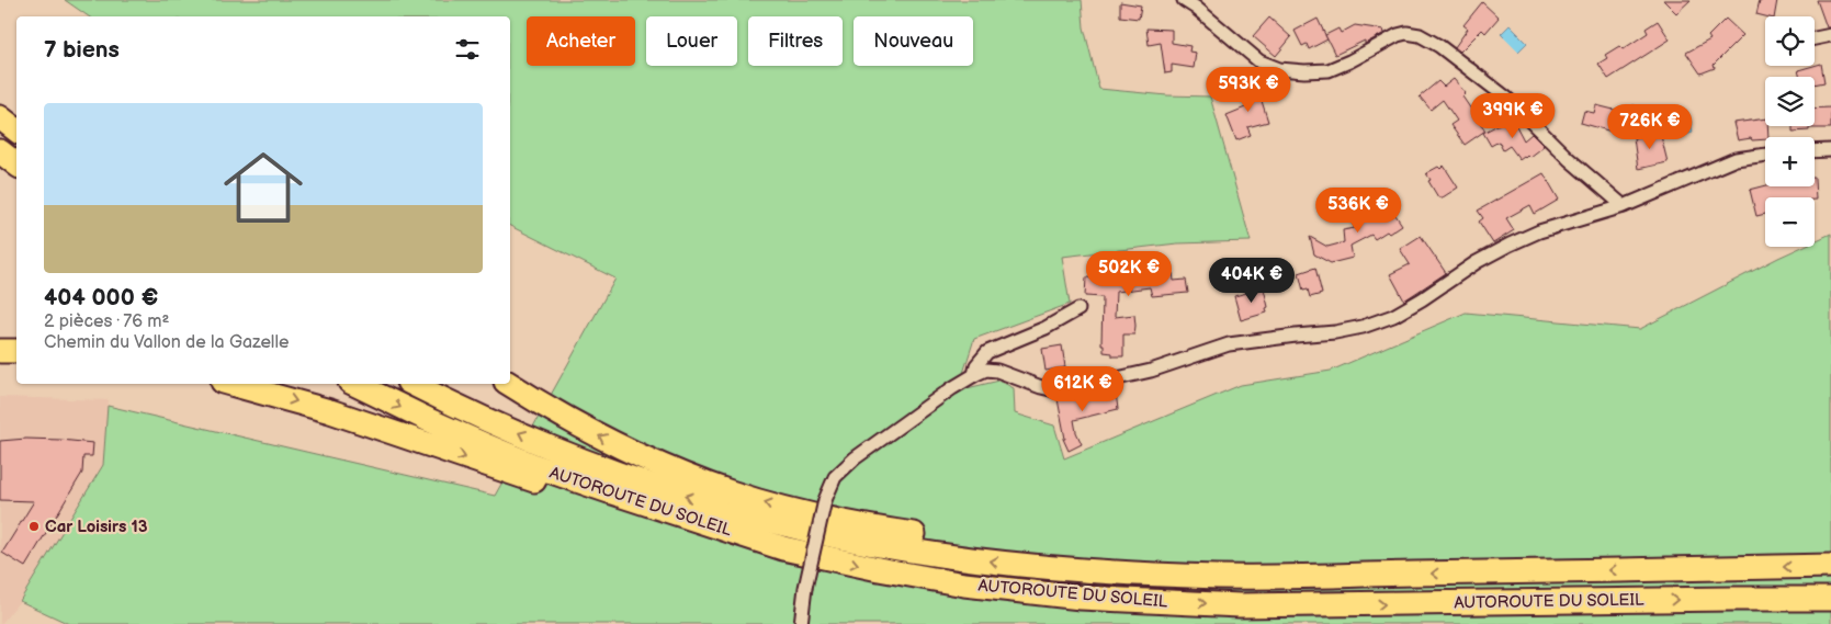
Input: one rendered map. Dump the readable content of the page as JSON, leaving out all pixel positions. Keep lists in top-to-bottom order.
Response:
{
  "streets": {
    "highway": ["AUTOROUTE DU SOLEIL"]
  },
  "places": ["Car Loisirs 13"],
  "page": {
    "map_buttons": ["+", "−"],
    "chip": [
      "Acheter",
      "Louer",
      "Filtres",
      "Nouveau"
    ],
    "heading": "7 biens",
    "price": [
      "593K €",
      "399K €",
      "726K €",
      "536K €",
      "502K €",
      "404K €",
      "612K €"
    ],
    "list": [
      {
        "name": "404 000 €",
        "note": "2 pièces · 76 m² · Chemin du Vallon de la Gazelle"
      }
    ]
  }
}
